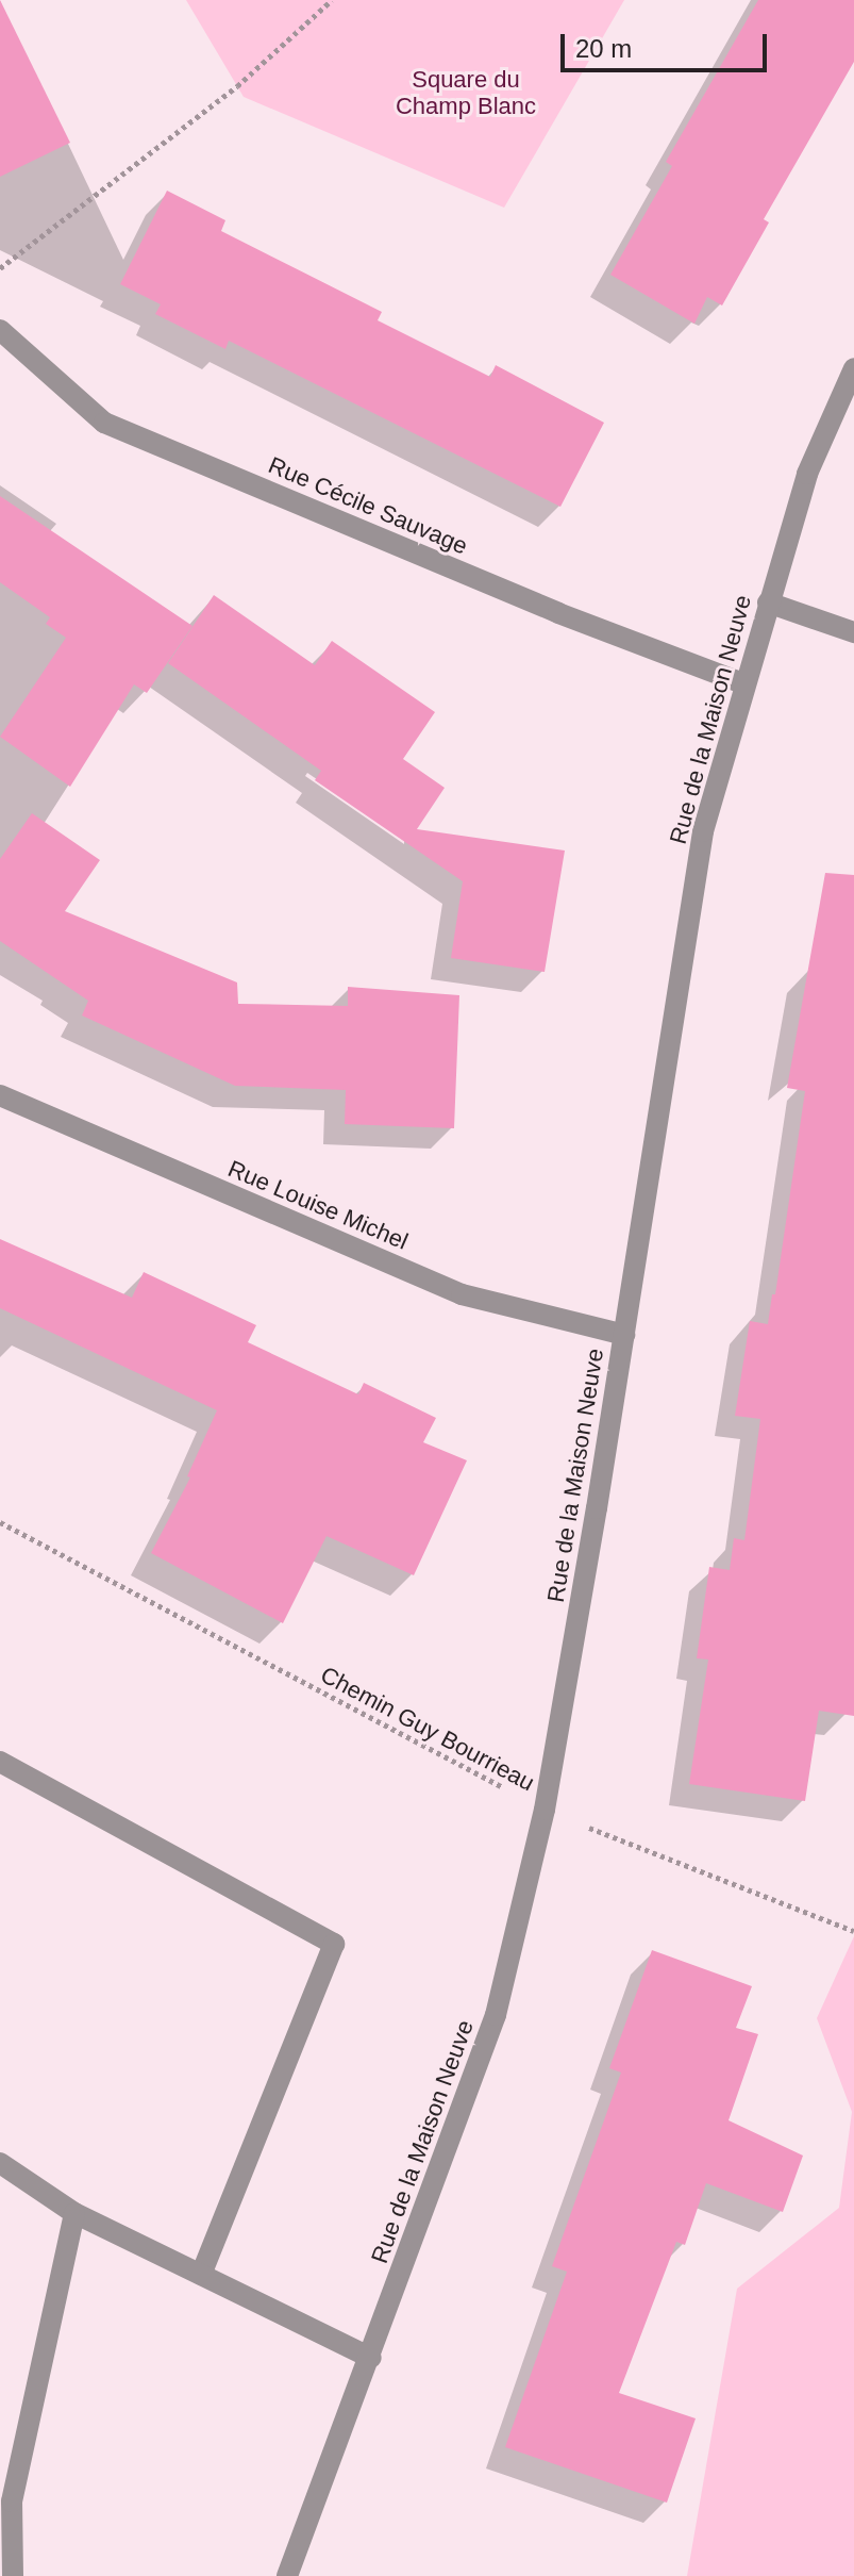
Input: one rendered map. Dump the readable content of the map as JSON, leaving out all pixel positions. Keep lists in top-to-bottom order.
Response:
{
  "streets": {
    "street": ["Rue Cécile Sauvage", "Rue de la Maison Neuve", "Rue Louise Michel"],
    "path": ["Chemin Guy Bourrieau"]
  },
  "crossings": [
    ["Rue Cécile Sauvage", "Rue de la Maison Neuve"],
    ["Rue de la Maison Neuve", "Rue Louise Michel"],
    ["Rue de la Maison Neuve", "Chemin Guy Bourrieau"]
  ],
  "parks": ["Square du Champ Blanc"],
  "scale_bar": "20 m"
}
